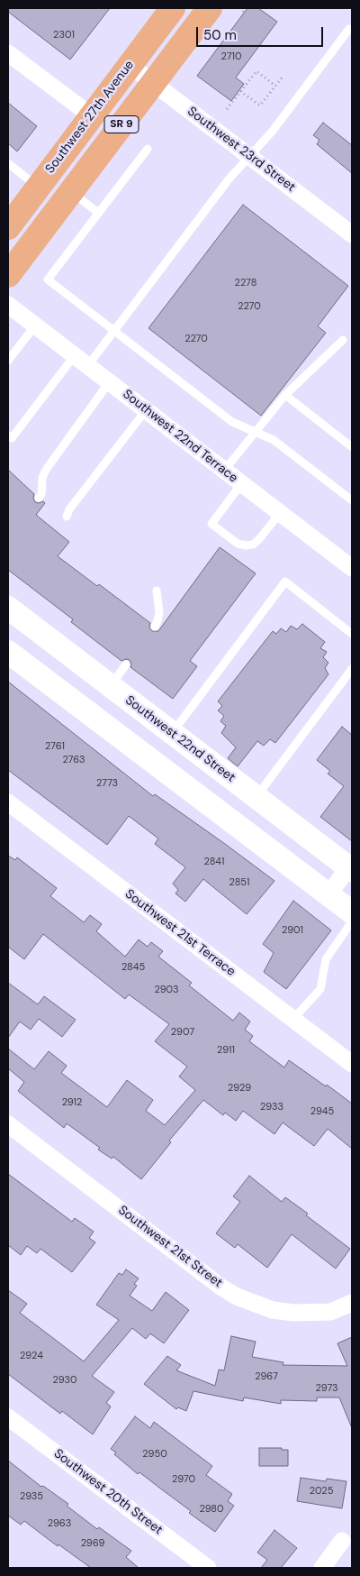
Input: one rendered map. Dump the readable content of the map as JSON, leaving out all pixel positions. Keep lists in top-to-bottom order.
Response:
{
  "streets": {
    "highway": ["Southwest 27th Avenue", "SR 9"],
    "main road": ["Southwest 22nd Street"],
    "street": [
      "Southwest 23rd Street",
      "Southwest 22nd Terrace",
      "Southwest 21st Terrace",
      "Southwest 21st Street",
      "Southwest 20th Street"
    ]
  },
  "crossings": [
    ["Southwest 27th Avenue", "Southwest 23rd Street"],
    ["SR 9", "Southwest 23rd Street"]
  ],
  "house_numbers": [
    "2301",
    "2710",
    "2278",
    "2270",
    "2270",
    "2761",
    "2763",
    "2773",
    "2841",
    "2851",
    "2901",
    "2845",
    "2903",
    "2907",
    "2911",
    "2929",
    "2912",
    "2933",
    "2945",
    "2924",
    "2967",
    "2930",
    "2973",
    "2950",
    "2970",
    "2025",
    "2935",
    "2980",
    "2963",
    "2969"
  ],
  "scale_bar": "50 m"
}
